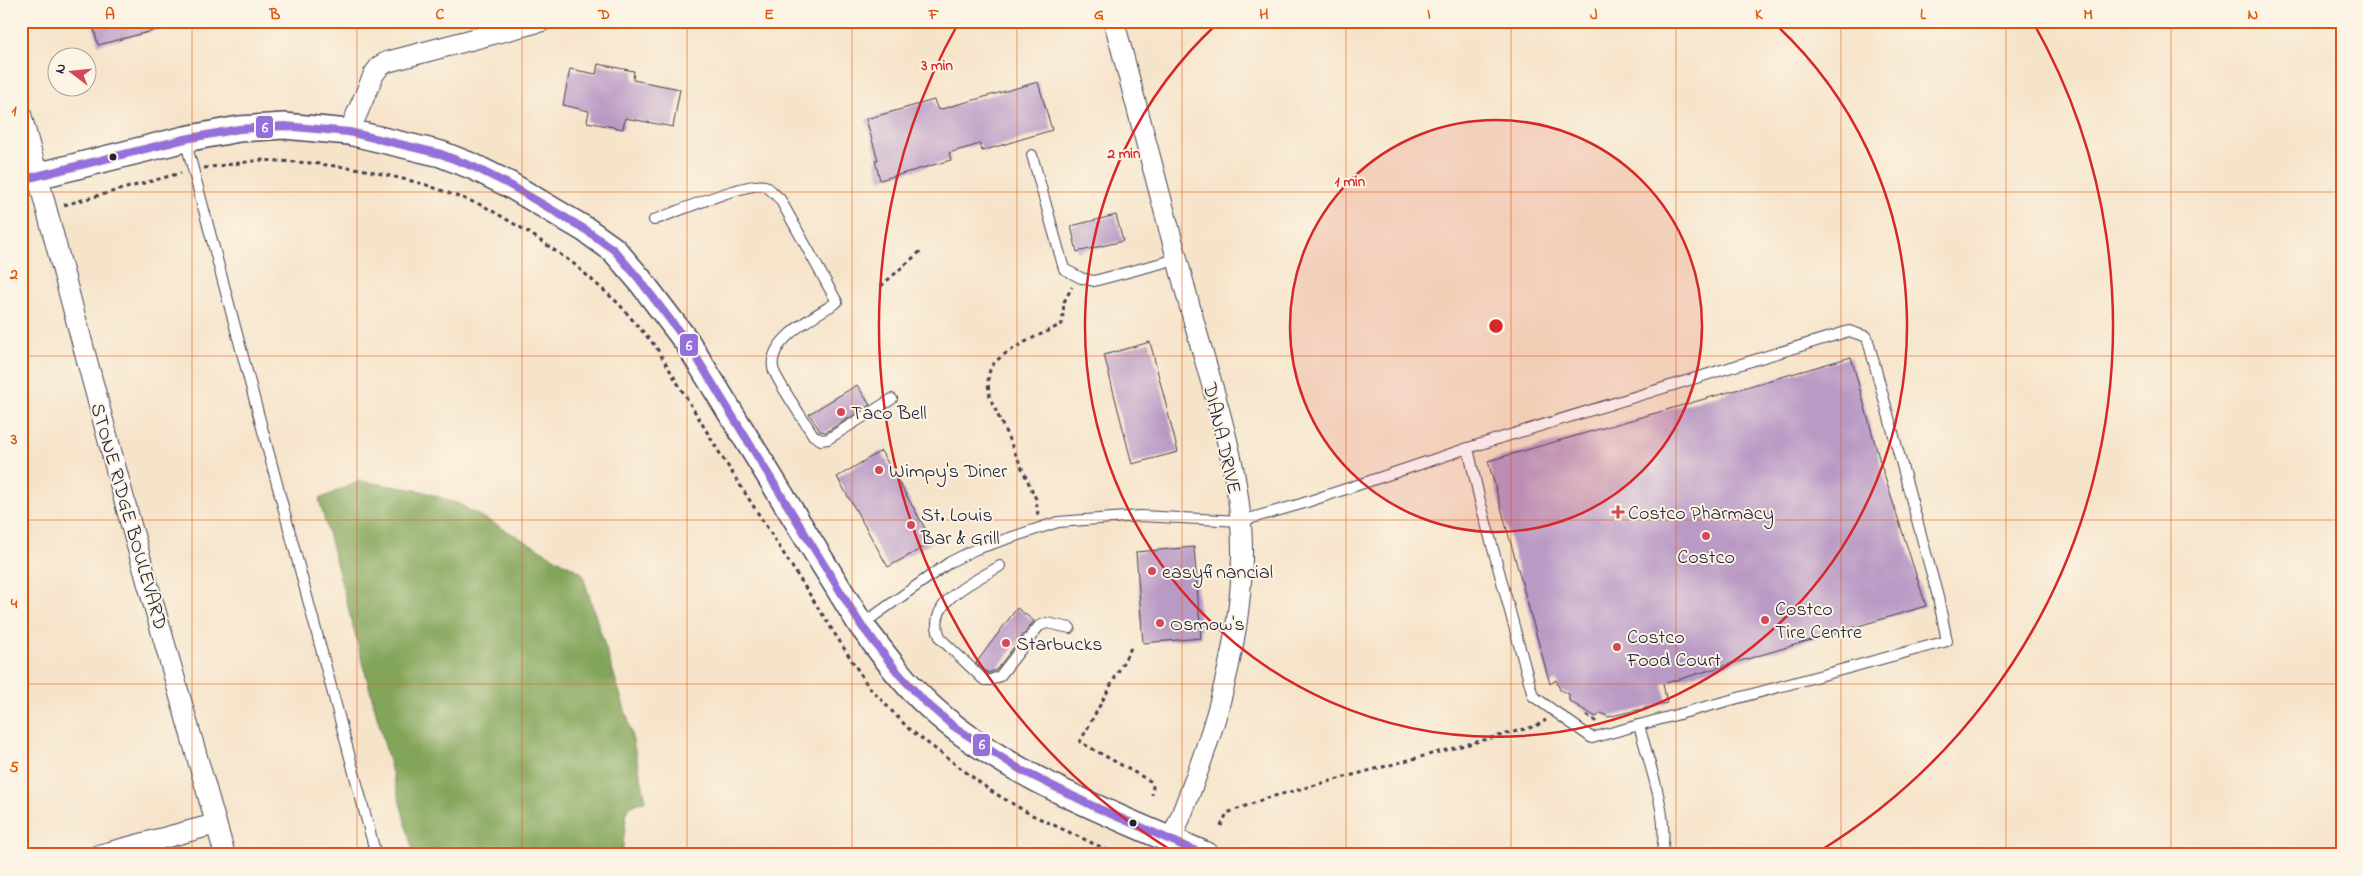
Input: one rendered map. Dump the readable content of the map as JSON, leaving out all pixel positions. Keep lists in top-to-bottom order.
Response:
{
  "streets": {
    "street": ["DIANA DRIVE", "STONE RIDGE BOULEVARD"]
  },
  "places": {
    "other": [
      "Taco Bell",
      "Wimpy's Diner",
      "St. Louis Bar & Grill",
      "Costco",
      "easyfinancial",
      "Costco Tire Centre",
      "Osmow's",
      "Starbucks",
      "Costco Food Court"
    ],
    "health": ["Costco Pharmacy"]
  },
  "lines": ["transit line 6"],
  "north": "left",
  "grid": {
    "columns": [
      "A",
      "B",
      "C",
      "D",
      "E",
      "F",
      "G",
      "H",
      "I",
      "J",
      "K",
      "L",
      "M",
      "N"
    ],
    "rows": [
      "1",
      "2",
      "3",
      "4",
      "5"
    ]
  },
  "rings": ["3 min", "2 min", "1 min"]
}
